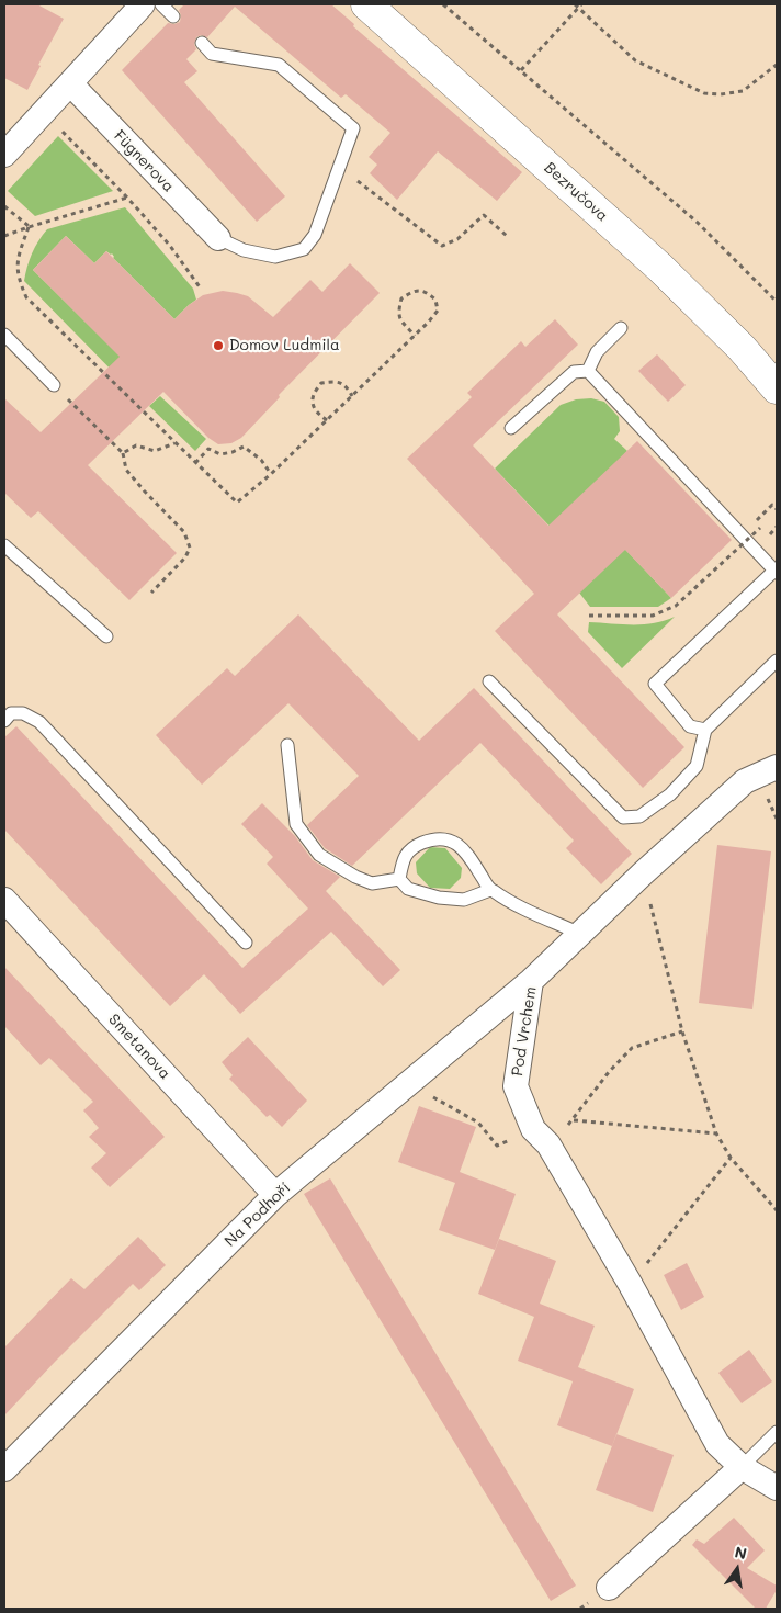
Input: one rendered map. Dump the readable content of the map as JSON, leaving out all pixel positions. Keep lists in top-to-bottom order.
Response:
{
  "streets": {
    "street": [
      "Fügnerova",
      "Bezručova",
      "Pod Vrchem",
      "Smetanova",
      "Na Podhoří"
    ]
  },
  "crossings": [
    ["Pod Vrchem", "Na Podhoří"],
    ["Smetanova", "Na Podhoří"]
  ],
  "places": ["Domov Ludmila"],
  "north": "top"
}
